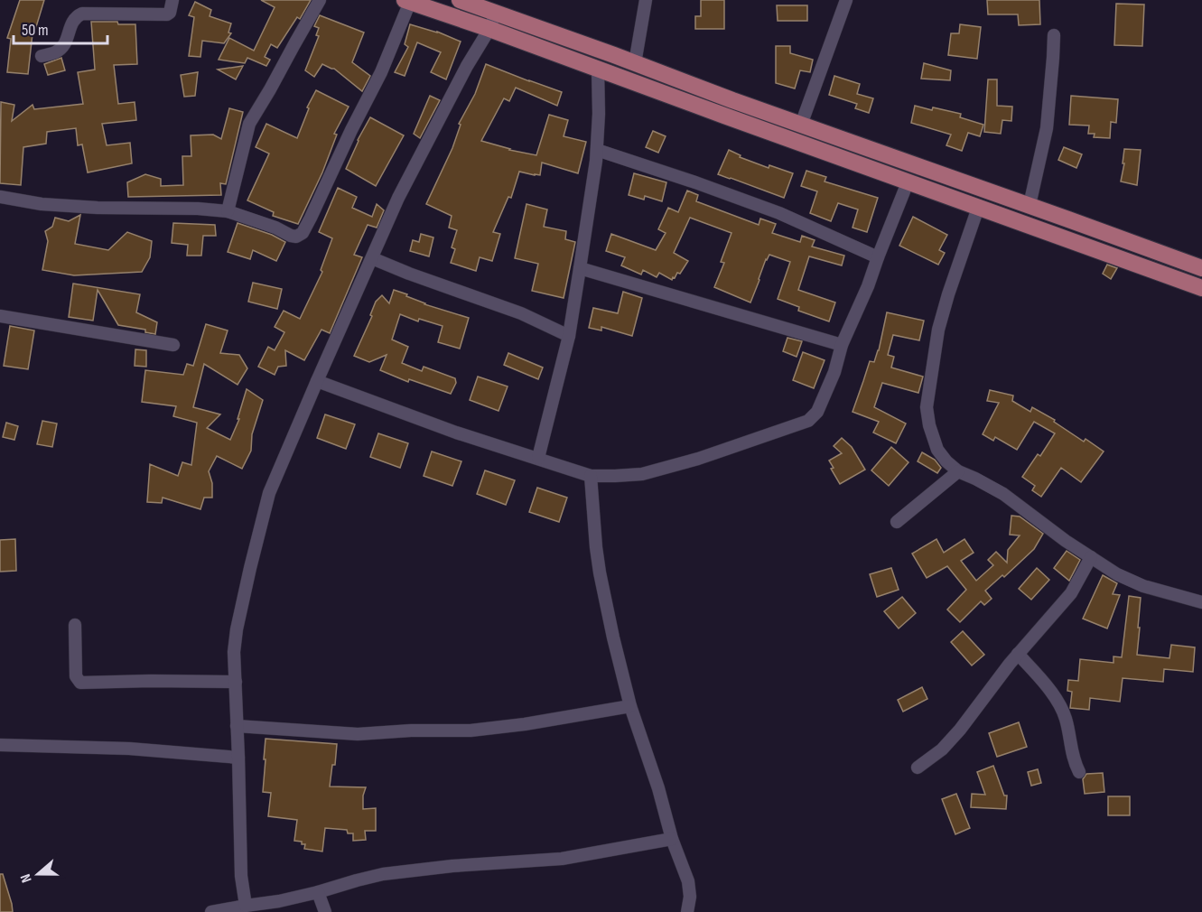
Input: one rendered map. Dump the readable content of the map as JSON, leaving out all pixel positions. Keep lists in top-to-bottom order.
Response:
{
  "scale_bar": "50 m",
  "north": "left"
}
